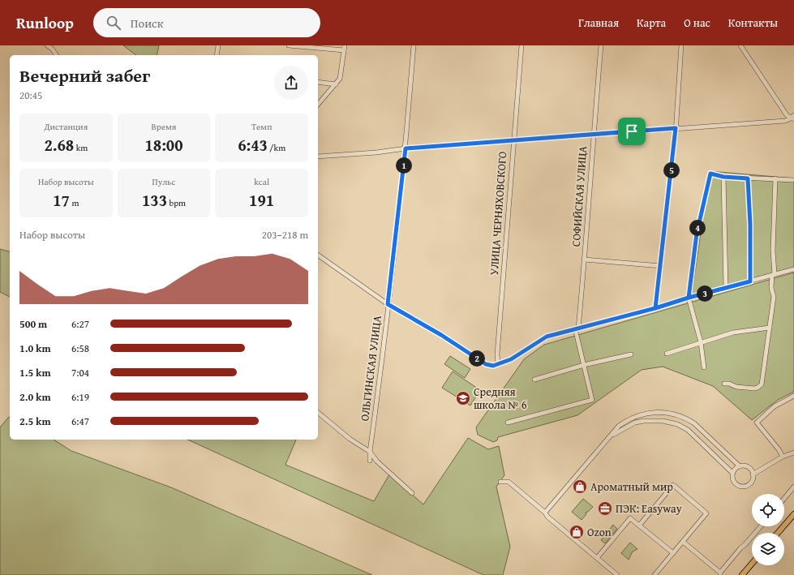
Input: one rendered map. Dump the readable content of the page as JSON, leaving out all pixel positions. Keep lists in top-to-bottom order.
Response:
{
  "streets": {
    "street": ["СОФИЙСКАЯ УЛИЦА", "УЛИЦА ЧЕРНЯХОВСКОГО", "ОЛЬГИНСКАЯ УЛИЦА"]
  },
  "places": {
    "school or university": ["Средняя школа № 6"],
    "shop": ["Ароматный мир", "Ozon"],
    "office": ["ПЭК: Easyway"]
  },
  "page": {
    "header": "Runloop",
    "search": "Поиск",
    "nav": [
      "Главная",
      "Карта",
      "О нас",
      "Контакты"
    ],
    "heading": ["Вечерний забег", "20:45"],
    "stats": [
      ["Дистанция", "2.68 km"],
      ["Время", "18:00"],
      ["Темп", "6:43 /km"],
      ["Набор высоты", "17 m"],
      ["Пульс", "133 bpm"],
      ["kcal", "191"]
    ],
    "pins": [
      "1",
      "5",
      "4",
      "3",
      "2"
    ],
    "chart": ["Набор высоты", "203–218 m"],
    "list": [
      {
        "name": "500 m",
        "note": "6:27"
      },
      {
        "name": "1.0 km",
        "note": "6:58"
      },
      {
        "name": "1.5 km",
        "note": "7:04"
      },
      {
        "name": "2.0 km",
        "note": "6:19"
      },
      {
        "name": "2.5 km",
        "note": "6:47"
      }
    ]
  }
}
